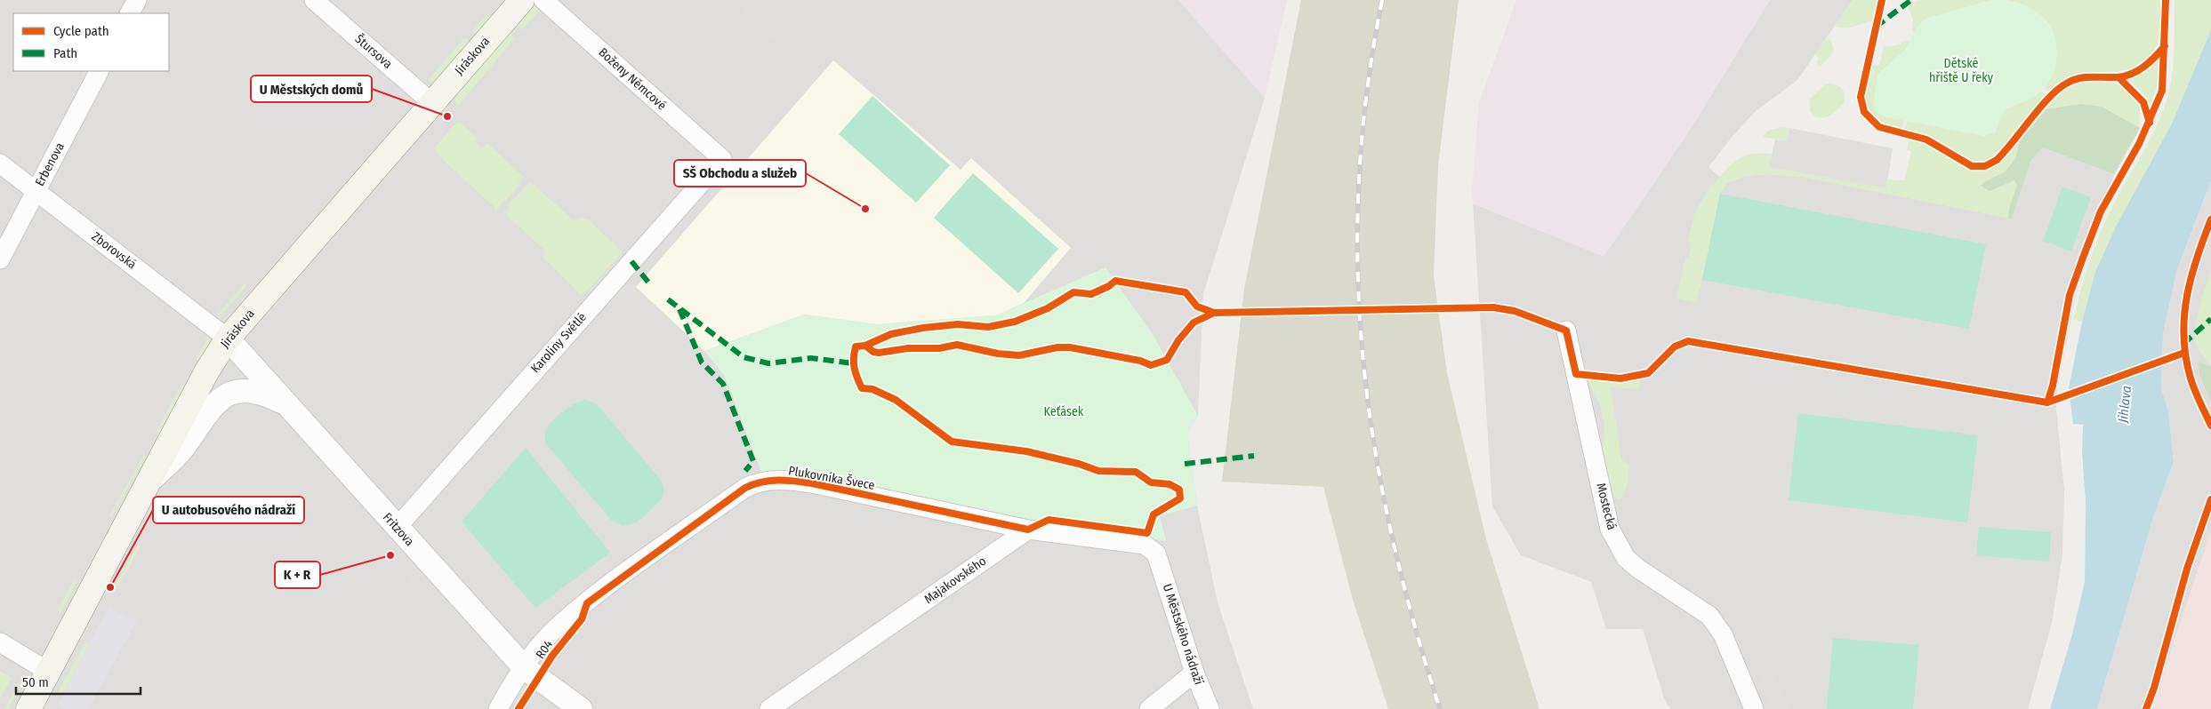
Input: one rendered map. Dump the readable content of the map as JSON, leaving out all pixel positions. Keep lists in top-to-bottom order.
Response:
{
  "streets": {
    "main road": ["Jiráskova"],
    "street": [
      "Štursova",
      "Boženy Němcové",
      "Erbenova",
      "Zborovská",
      "Karoliny Světlé",
      "Plukovníka Švece",
      "Mostecká",
      "Fritzova",
      "Majakovského",
      "U Městského nádraží"
    ],
    "cycle path": ["R04"]
  },
  "crossings": [
    ["Štursova", "Jiráskova"],
    ["Jiráskova", "Zborovská"],
    ["Jiráskova", "Fritzova"],
    ["Boženy Němcové", "Karoliny Světlé"],
    ["Erbenova", "Zborovská"],
    ["Zborovská", "Fritzova"],
    ["Karoliny Světlé", "Fritzova"],
    ["Plukovníka Švece", "Fritzova"],
    ["Plukovníka Švece", "Majakovského"],
    ["Plukovníka Švece", "U Městského nádraží"],
    ["Majakovského", "U Městského nádraží"]
  ],
  "water": ["Jihlava"],
  "parks": ["Dětské hřiště U řeky", "Keťásek"],
  "places": [
    "U Městských domů",
    "SŠ Obchodu a služeb",
    "K + R",
    "U autobusového nádraží"
  ],
  "legend": ["Cycle path", "Path"],
  "scale_bar": "50 m"
}
